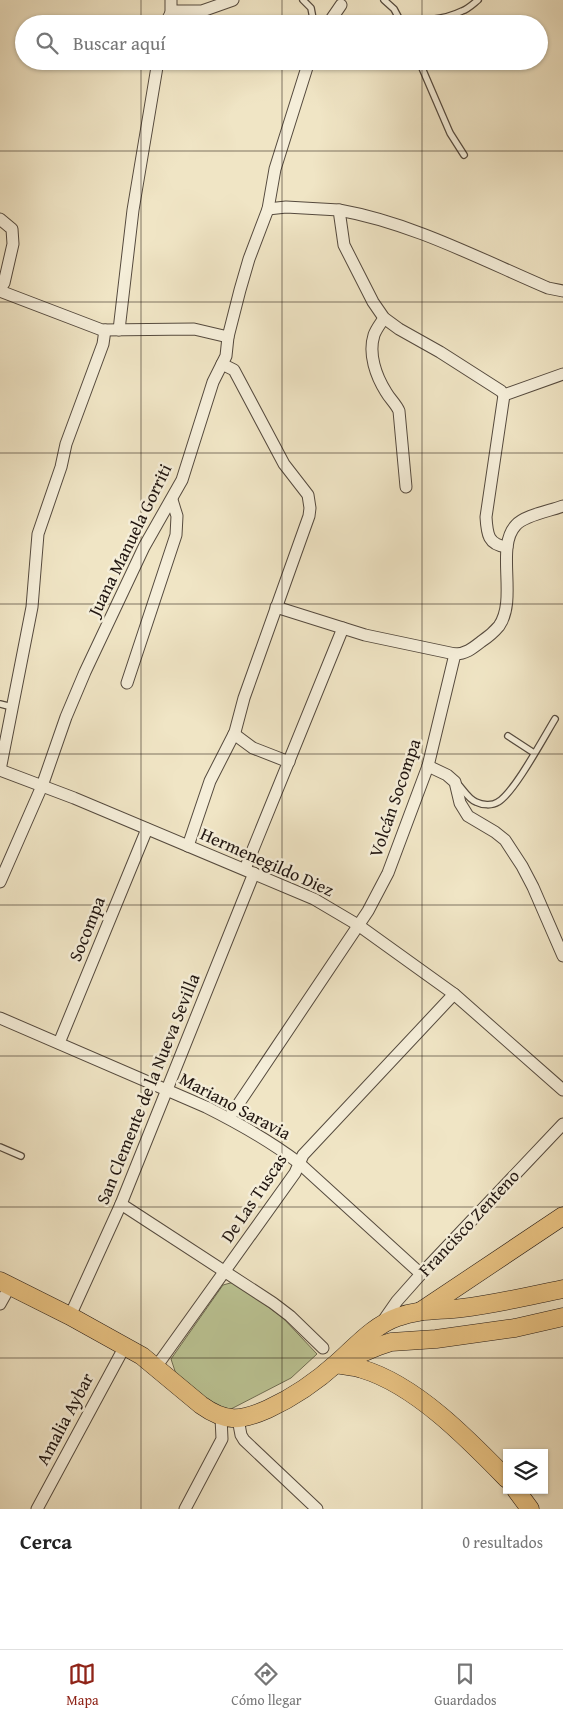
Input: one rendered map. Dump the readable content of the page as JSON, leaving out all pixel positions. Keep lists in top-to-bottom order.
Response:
{
  "streets": {
    "street": [
      "Juana Manuela Gorriti",
      "Volcán Socompa",
      "Hermenegildo Diez",
      "Socompa",
      "San Clemente de la Nueva Sevilla",
      "Mariano Saravia",
      "De Las Tuscas",
      "Francisco Zenteno",
      "Amalia Aybar"
    ]
  },
  "crossings": [
    ["Juana Manuela Gorriti", "Hermenegildo Diez"],
    ["Volcán Socompa", "Hermenegildo Diez"],
    ["Volcán Socompa", "Mariano Saravia"],
    ["Hermenegildo Diez", "Socompa"],
    ["Hermenegildo Diez", "San Clemente de la Nueva Sevilla"],
    ["Hermenegildo Diez", "De Las Tuscas"],
    ["Socompa", "Mariano Saravia"],
    ["San Clemente de la Nueva Sevilla", "Mariano Saravia"],
    ["Mariano Saravia", "De Las Tuscas"],
    ["Mariano Saravia", "Francisco Zenteno"]
  ],
  "page": {
    "search": "Buscar aquí",
    "heading": ["Cerca", "0 resultados"],
    "nav": ["Mapa", "Cómo llegar", "Guardados"]
  }
}
